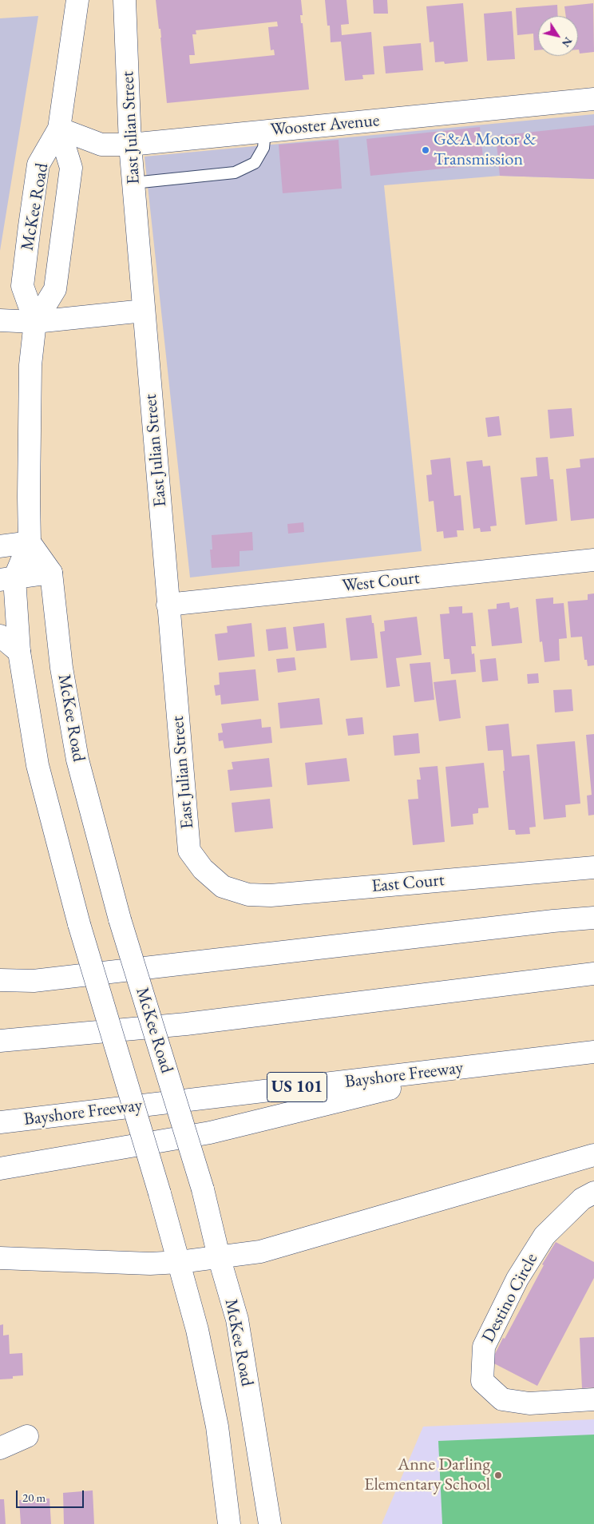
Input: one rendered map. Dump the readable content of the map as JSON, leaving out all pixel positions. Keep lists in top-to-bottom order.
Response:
{
  "streets": {
    "main road": [
      "Wooster Avenue",
      "East Julian Street",
      "McKee Road",
      "West Court",
      "East Court",
      "Bayshore Freeway",
      "US 101",
      "Destino Circle"
    ]
  },
  "crossings": [
    ["Wooster Avenue", "East Julian Street"],
    ["Wooster Avenue", "McKee Road"],
    ["East Julian Street", "West Court"],
    ["East Julian Street", "East Court"]
  ],
  "places": ["G&A Motor & Transmission", "Anne Darling Elementary School"],
  "scale_bar": "20 m",
  "north": "bottom right"
}
